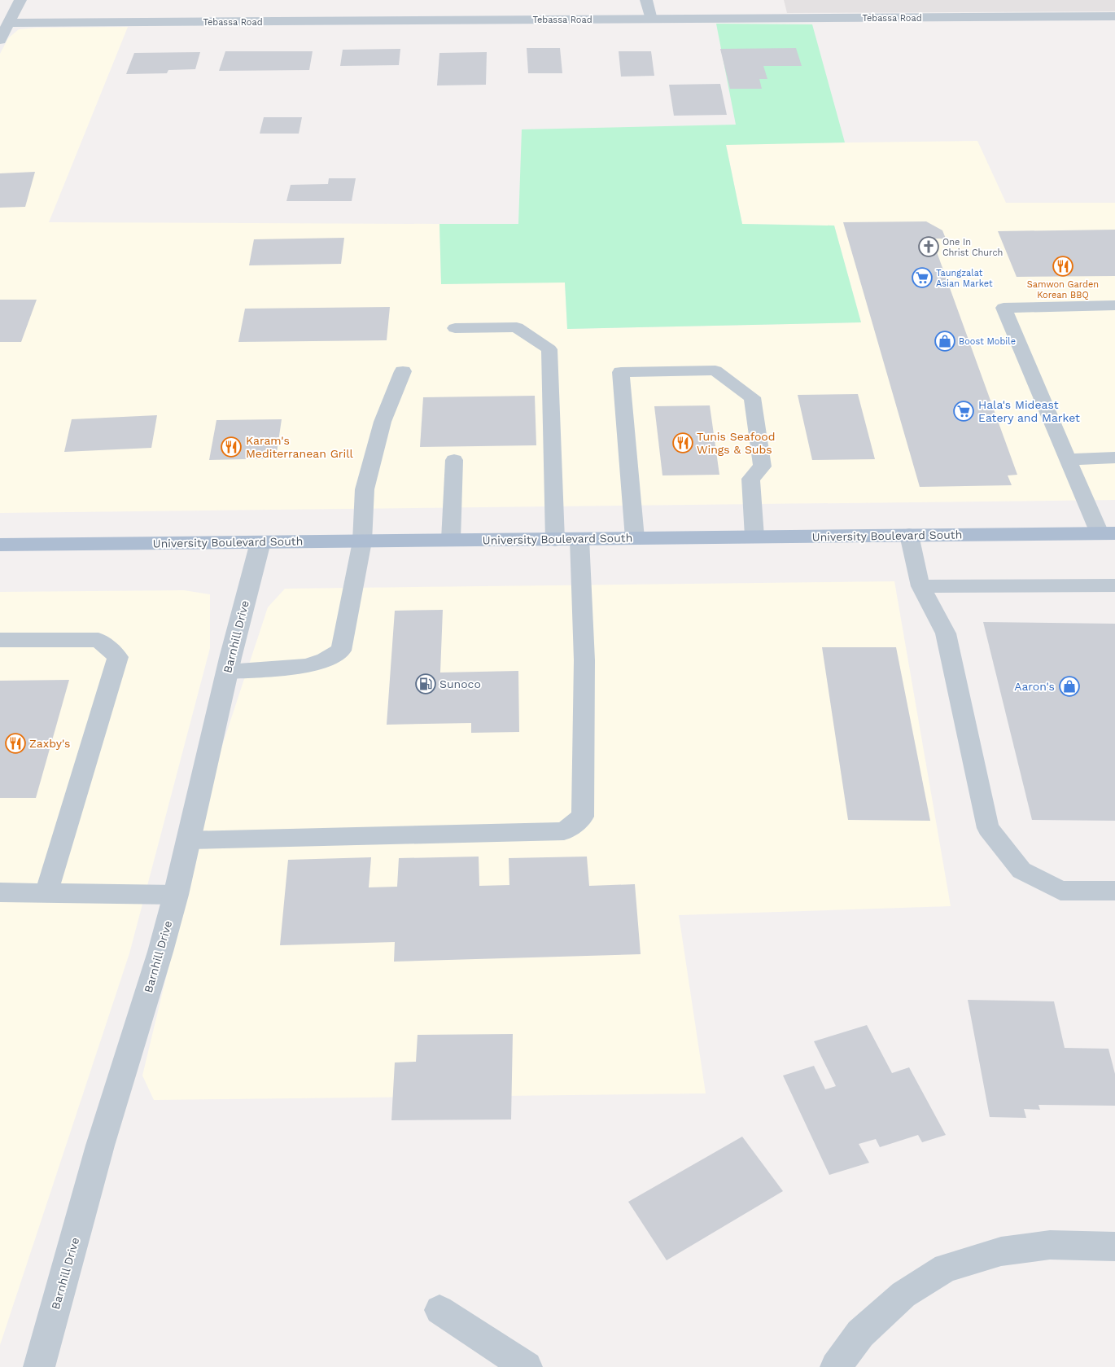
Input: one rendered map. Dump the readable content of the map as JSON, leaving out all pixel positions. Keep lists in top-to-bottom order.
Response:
{
  "streets": {
    "main road": ["University Boulevard South"],
    "street": ["Tebassa Road", "Barnhill Drive"]
  },
  "crossings": [
    ["University Boulevard South", "Barnhill Drive"]
  ],
  "places": {
    "church": ["One In Christ Church"],
    "restaurant": [
      "Samwon Garden Korean BBQ",
      "Tunis Seafood Wings & Subs",
      "Karam's Mediterranean Grill",
      "Zaxby's"
    ],
    "supermarket": ["Taungzalat Asian Market", "Hala's Mideast Eatery and Market"],
    "shop": ["Boost Mobile", "Aaron's"],
    "fuel station": ["Sunoco"]
  }
}
